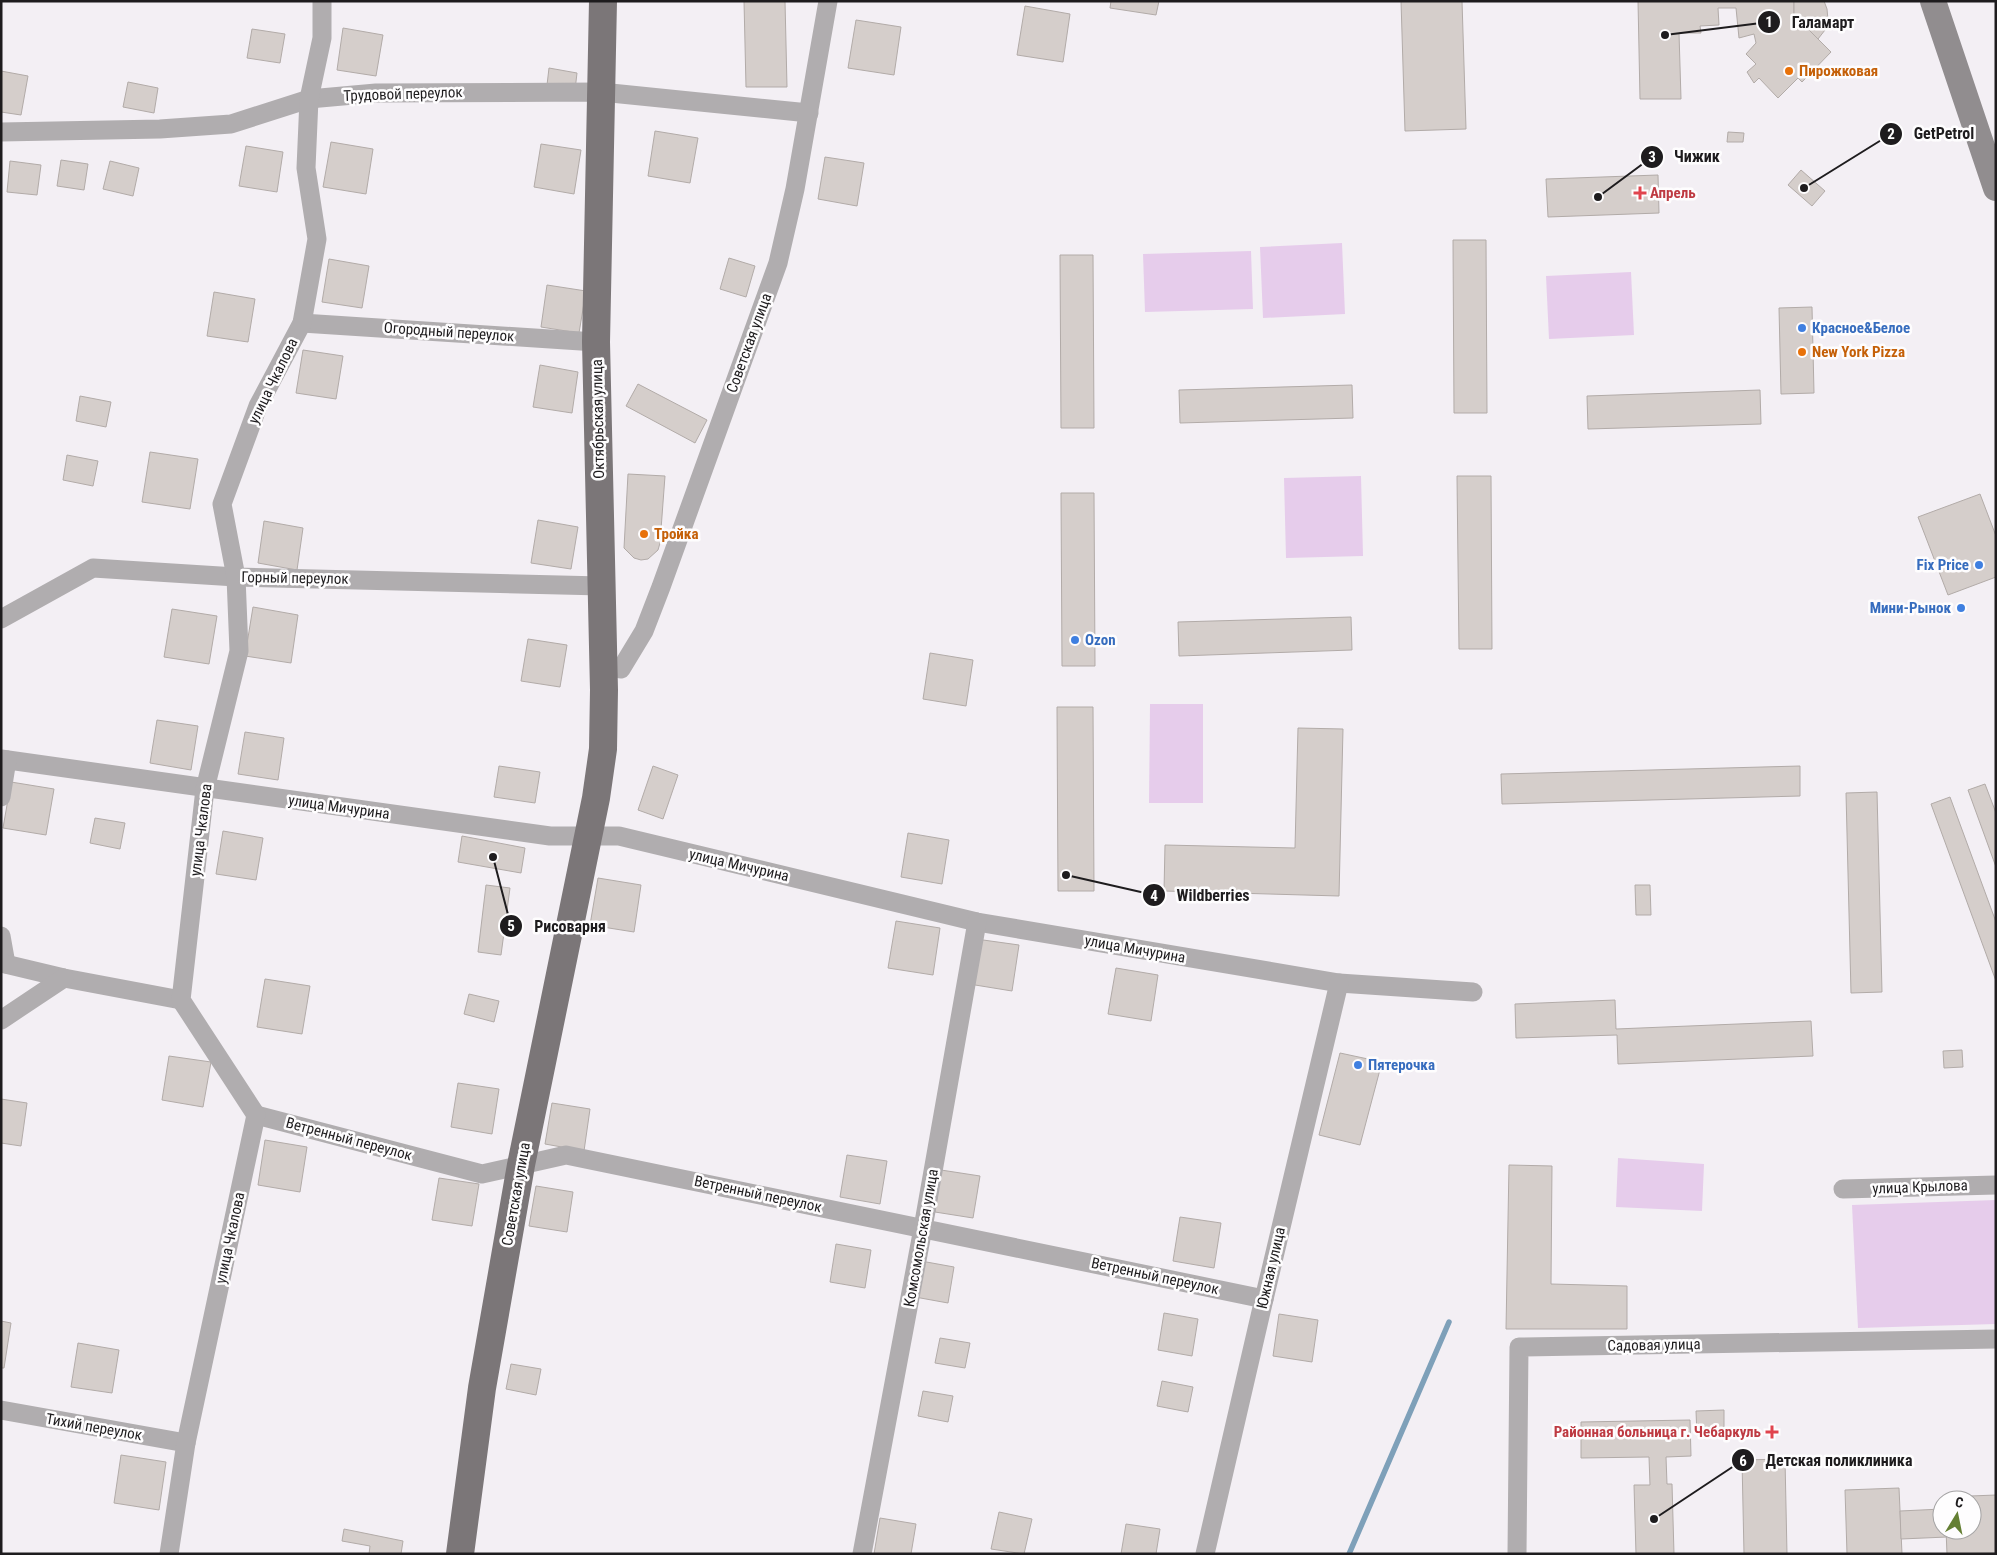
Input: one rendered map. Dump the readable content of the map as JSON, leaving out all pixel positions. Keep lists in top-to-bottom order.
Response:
{
  "streets": {
    "main road": ["Советская улица", "Октябрьская улица"],
    "street": [
      "Трудовой переулок",
      "Огородный переулок",
      "улица Чкалова",
      "Горный переулок",
      "улица Мичурина",
      "Ветренный переулок",
      "улица Крылова",
      "Комсомольская улица",
      "Южная улица",
      "Садовая улица",
      "Тихий переулок"
    ]
  },
  "crossings": [
    ["Трудовой переулок", "Советская улица"],
    ["Трудовой переулок", "улица Чкалова"],
    ["Трудовой переулок", "Октябрьская улица"],
    ["Огородный переулок", "улица Чкалова"],
    ["Огородный переулок", "Октябрьская улица"],
    ["Советская улица", "Октябрьская улица"],
    ["Советская улица", "улица Мичурина"],
    ["Советская улица", "Ветренный переулок"],
    ["улица Чкалова", "Горный переулок"],
    ["улица Чкалова", "улица Мичурина"],
    ["улица Чкалова", "Ветренный переулок"],
    ["улица Чкалова", "Тихий переулок"],
    ["Октябрьская улица", "Горный переулок"],
    ["Октябрьская улица", "улица Мичурина"],
    ["улица Мичурина", "Комсомольская улица"],
    ["улица Мичурина", "Южная улица"],
    ["Ветренный переулок", "Комсомольская улица"],
    ["Ветренный переулок", "Южная улица"]
  ],
  "places": {
    "other": [
      "Галамарт",
      "Пирожковая",
      "GetPetrol",
      "Чижик",
      "Красное&Белое",
      "New York Pizza",
      "Тройка",
      "Fix Price",
      "Мини-Рынок",
      "Ozon",
      "Рисоварня",
      "Wildberries",
      "Пятерочка",
      "Детская поликлиника"
    ],
    "health": ["Апрель", "Районная больница г. Чебаркуль"]
  },
  "north": "top"
}
